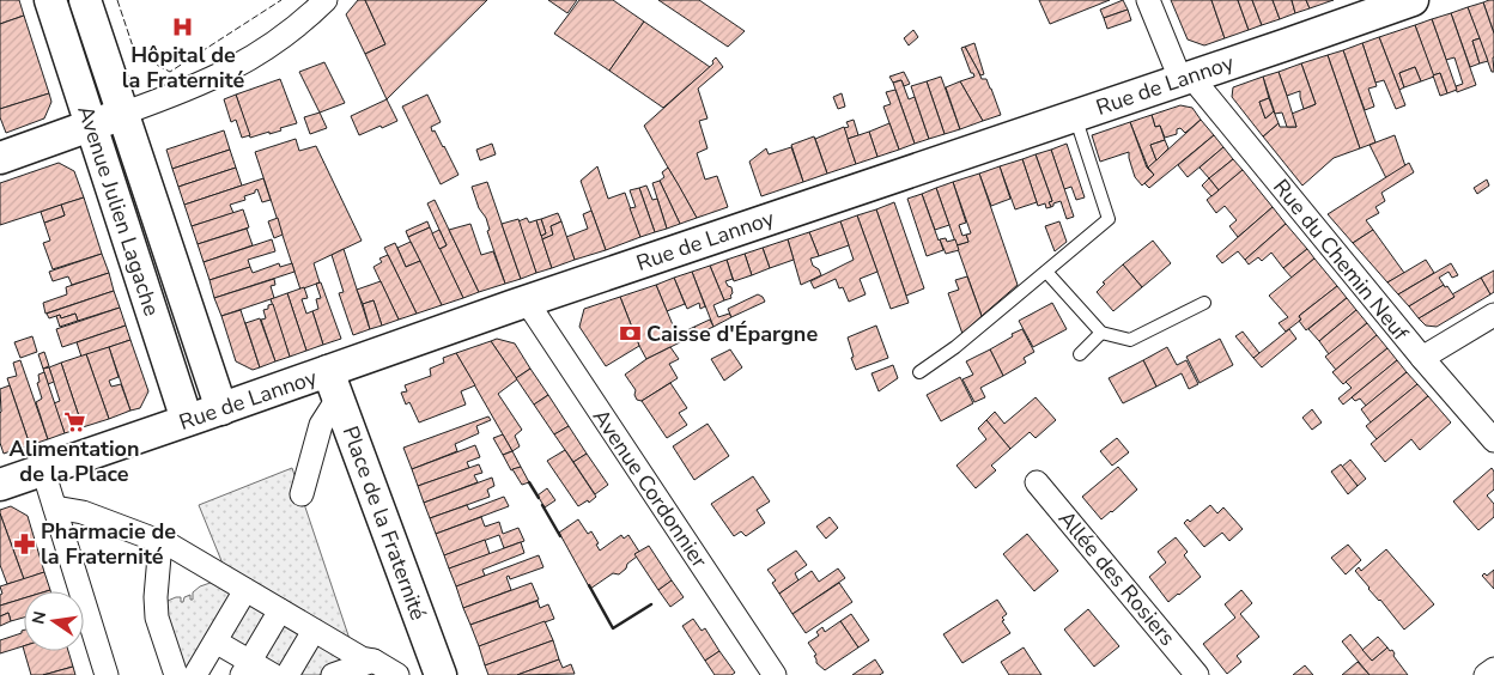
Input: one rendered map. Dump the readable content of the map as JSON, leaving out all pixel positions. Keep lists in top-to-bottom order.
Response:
{
  "streets": {
    "main road": ["Rue de Lannoy", "Avenue Julien Lagache", "Place de la Fraternité"],
    "street": ["Rue du Chemin Neuf", "Avenue Cordonnier", "Allée des Rosiers"]
  },
  "crossings": [
    ["Rue de Lannoy", "Avenue Julien Lagache"],
    ["Rue de Lannoy", "Rue du Chemin Neuf"],
    ["Rue de Lannoy", "Avenue Cordonnier"],
    ["Rue de Lannoy", "Place de la Fraternité"]
  ],
  "places": {
    "hospital": ["Hôpital de la Fraternité"],
    "bank": ["Caisse d'Épargne"],
    "supermarket": ["Alimentation de la Place"],
    "pharmacy": ["Pharmacie de la Fraternité"]
  },
  "north": "left"
}
